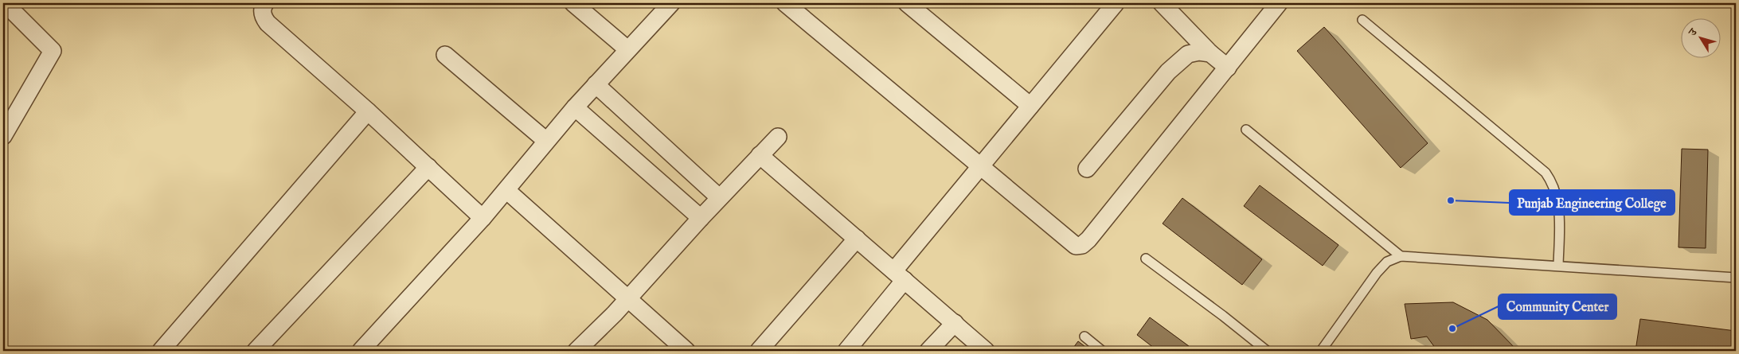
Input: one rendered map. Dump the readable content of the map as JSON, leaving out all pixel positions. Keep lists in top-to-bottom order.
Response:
{
  "places": ["Punjab Engineering College", "Community Center"],
  "north": "top left"
}
